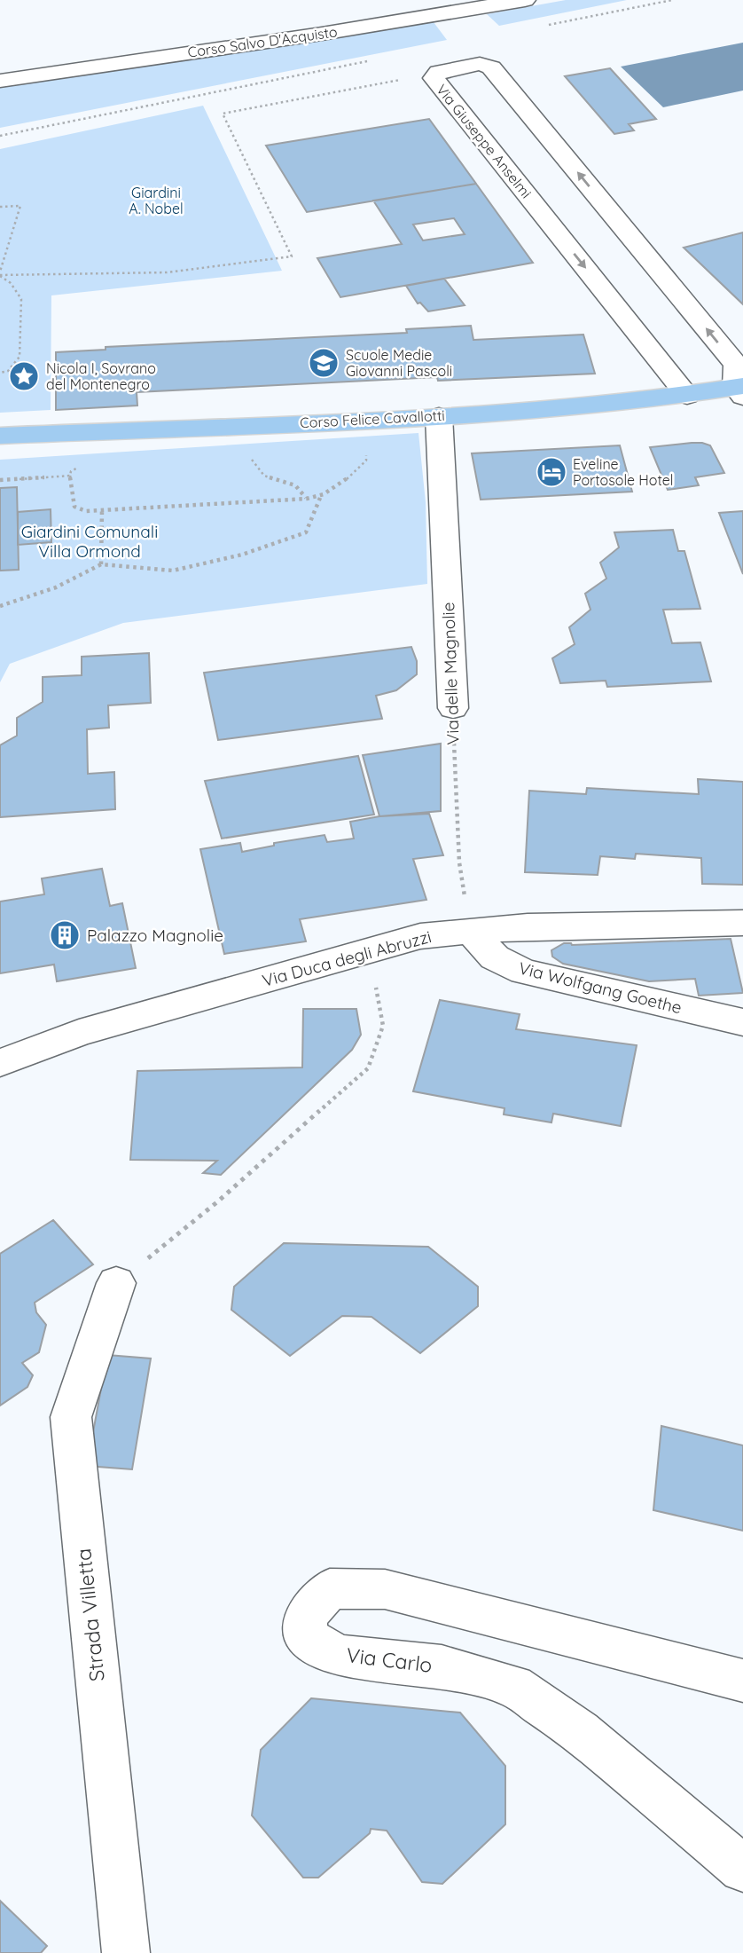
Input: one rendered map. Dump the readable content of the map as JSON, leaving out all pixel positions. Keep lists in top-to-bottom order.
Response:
{
  "streets": {
    "main road": ["Corso Felice Cavallotti"],
    "street": [
      "Corso Salvo D'Acquisto",
      "Via Giuseppe Anselmi",
      "Via delle Magnolie",
      "Via Duca degli Abruzzi",
      "Via Wolfgang Goethe",
      "Strada Villetta",
      "Via Carlo"
    ]
  },
  "crossings": [
    ["Via Giuseppe Anselmi", "Corso Felice Cavallotti"],
    ["Corso Felice Cavallotti", "Via delle Magnolie"],
    ["Via delle Magnolie", "Via Duca degli Abruzzi"],
    ["Via delle Magnolie", "Via Wolfgang Goethe"],
    ["Via Duca degli Abruzzi", "Via Wolfgang Goethe"]
  ],
  "parks": ["Giardini A. Nobel", "Giardini Comunali Villa Ormond"],
  "places": {
    "school or university": ["Scuole Medie Giovanni Pascoli"],
    "place": ["Nicola I, Sovrano del Montenegro"],
    "hotel": ["Eveline Portosole Hotel"],
    "building": ["Palazzo Magnolie"]
  }
}
